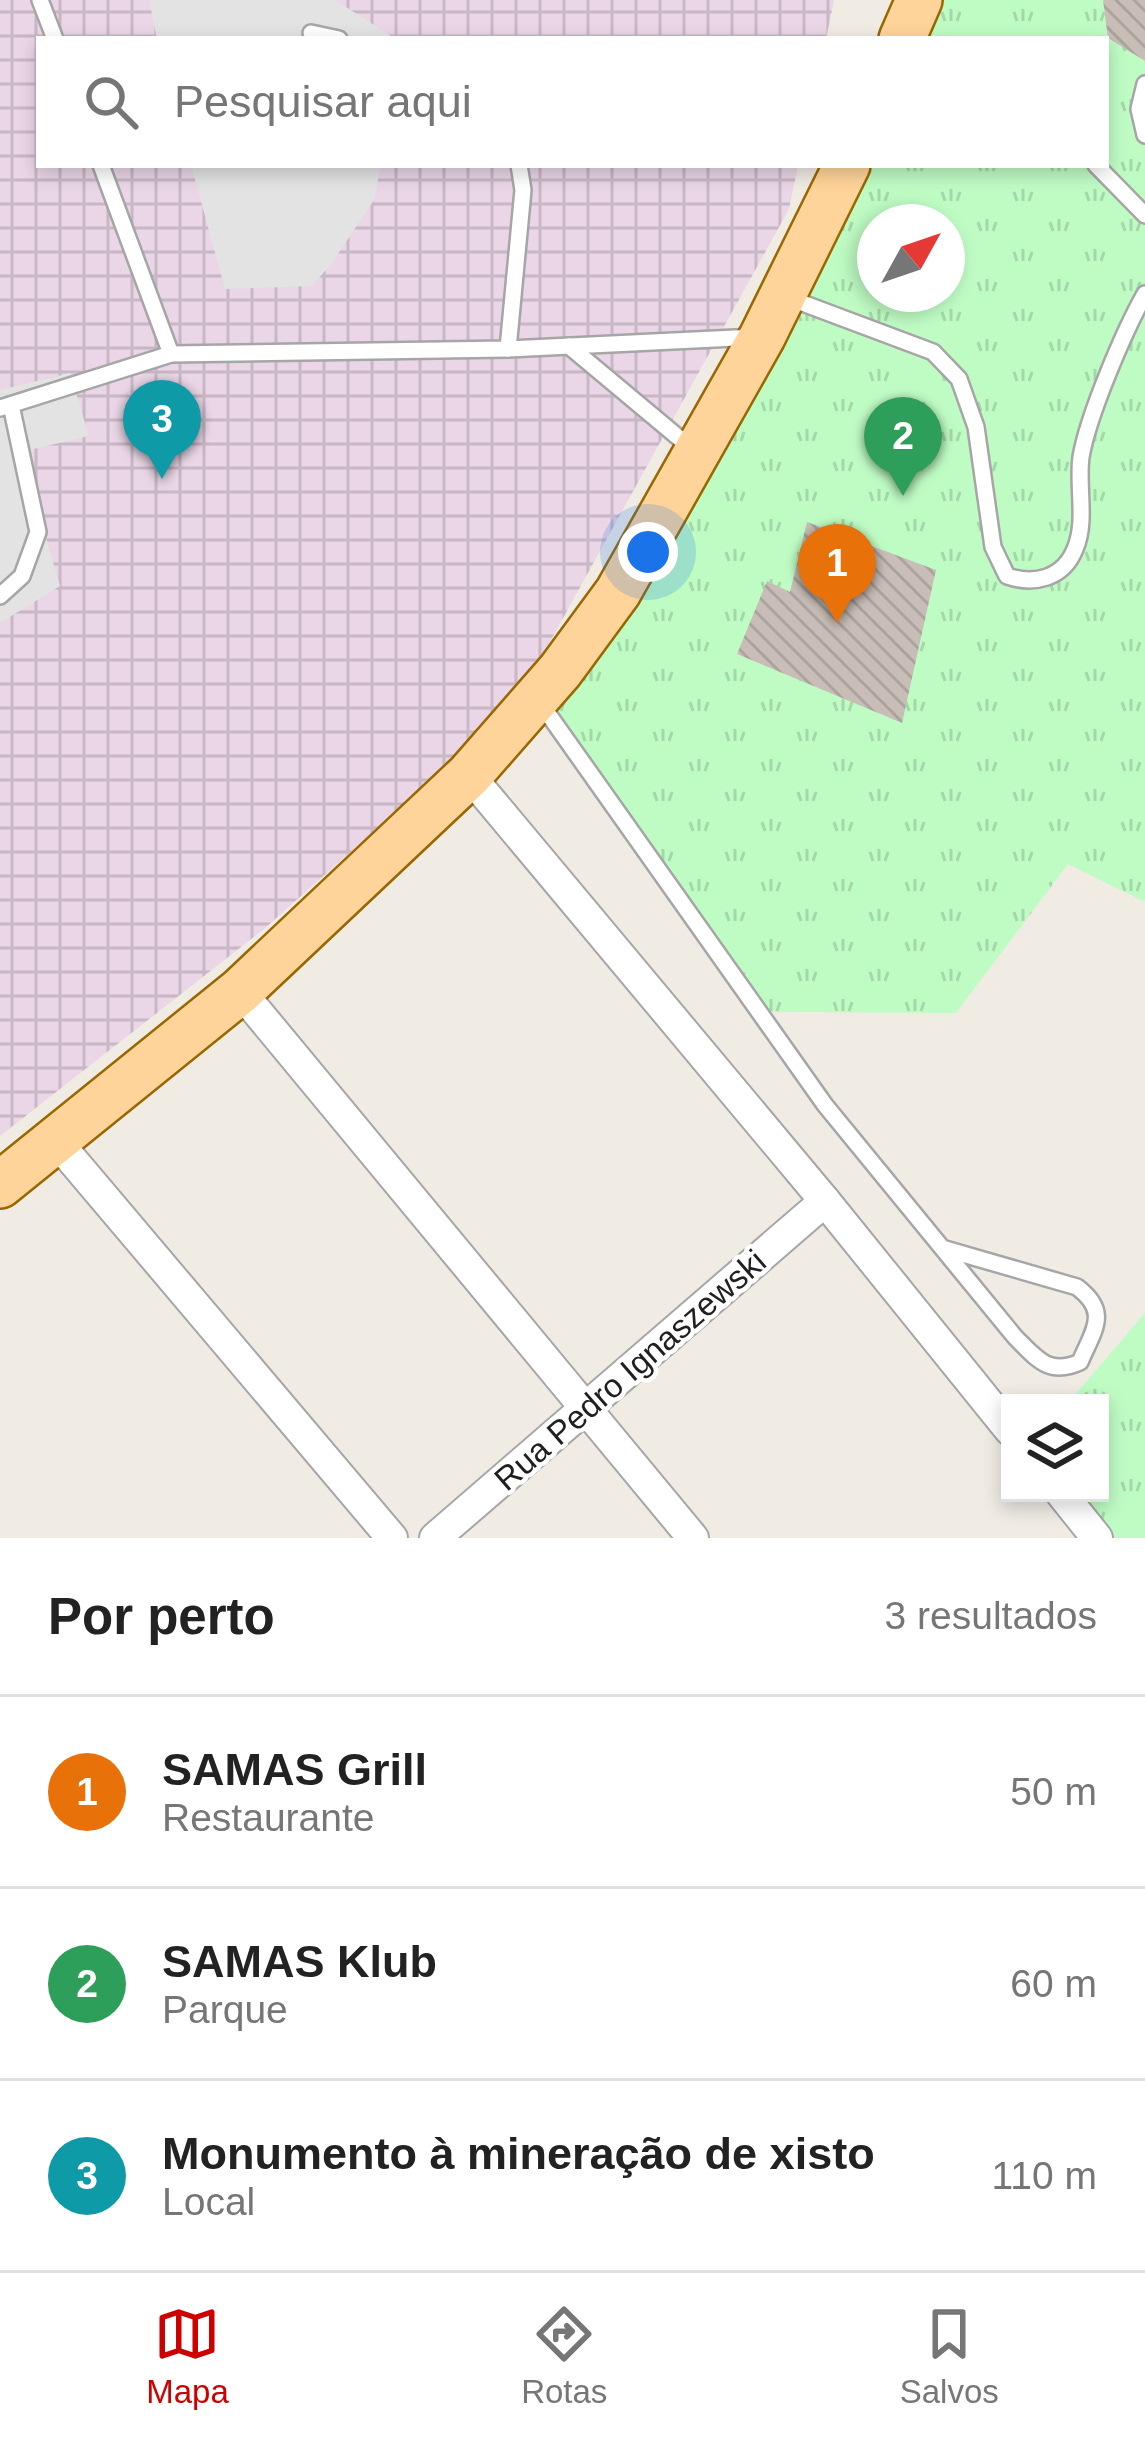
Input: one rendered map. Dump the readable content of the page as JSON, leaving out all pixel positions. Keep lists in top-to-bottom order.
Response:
{
  "streets": {
    "street": ["Rua Pedro Ignaszewski"]
  },
  "north": "top right",
  "page": {
    "search": "Pesquisar aqui",
    "pins": ["3", "2", "1"],
    "heading": ["Por perto", "3 resultados"],
    "list": [
      {
        "mark": "1",
        "name": "SAMAS Grill",
        "note": "Restaurante",
        "value": "50 m"
      },
      {
        "mark": "2",
        "name": "SAMAS Klub",
        "note": "Parque",
        "value": "60 m"
      },
      {
        "mark": "3",
        "name": "Monumento à mineração de xisto",
        "note": "Local",
        "value": "110 m"
      }
    ],
    "nav": ["Mapa", "Rotas", "Salvos"]
  }
}
